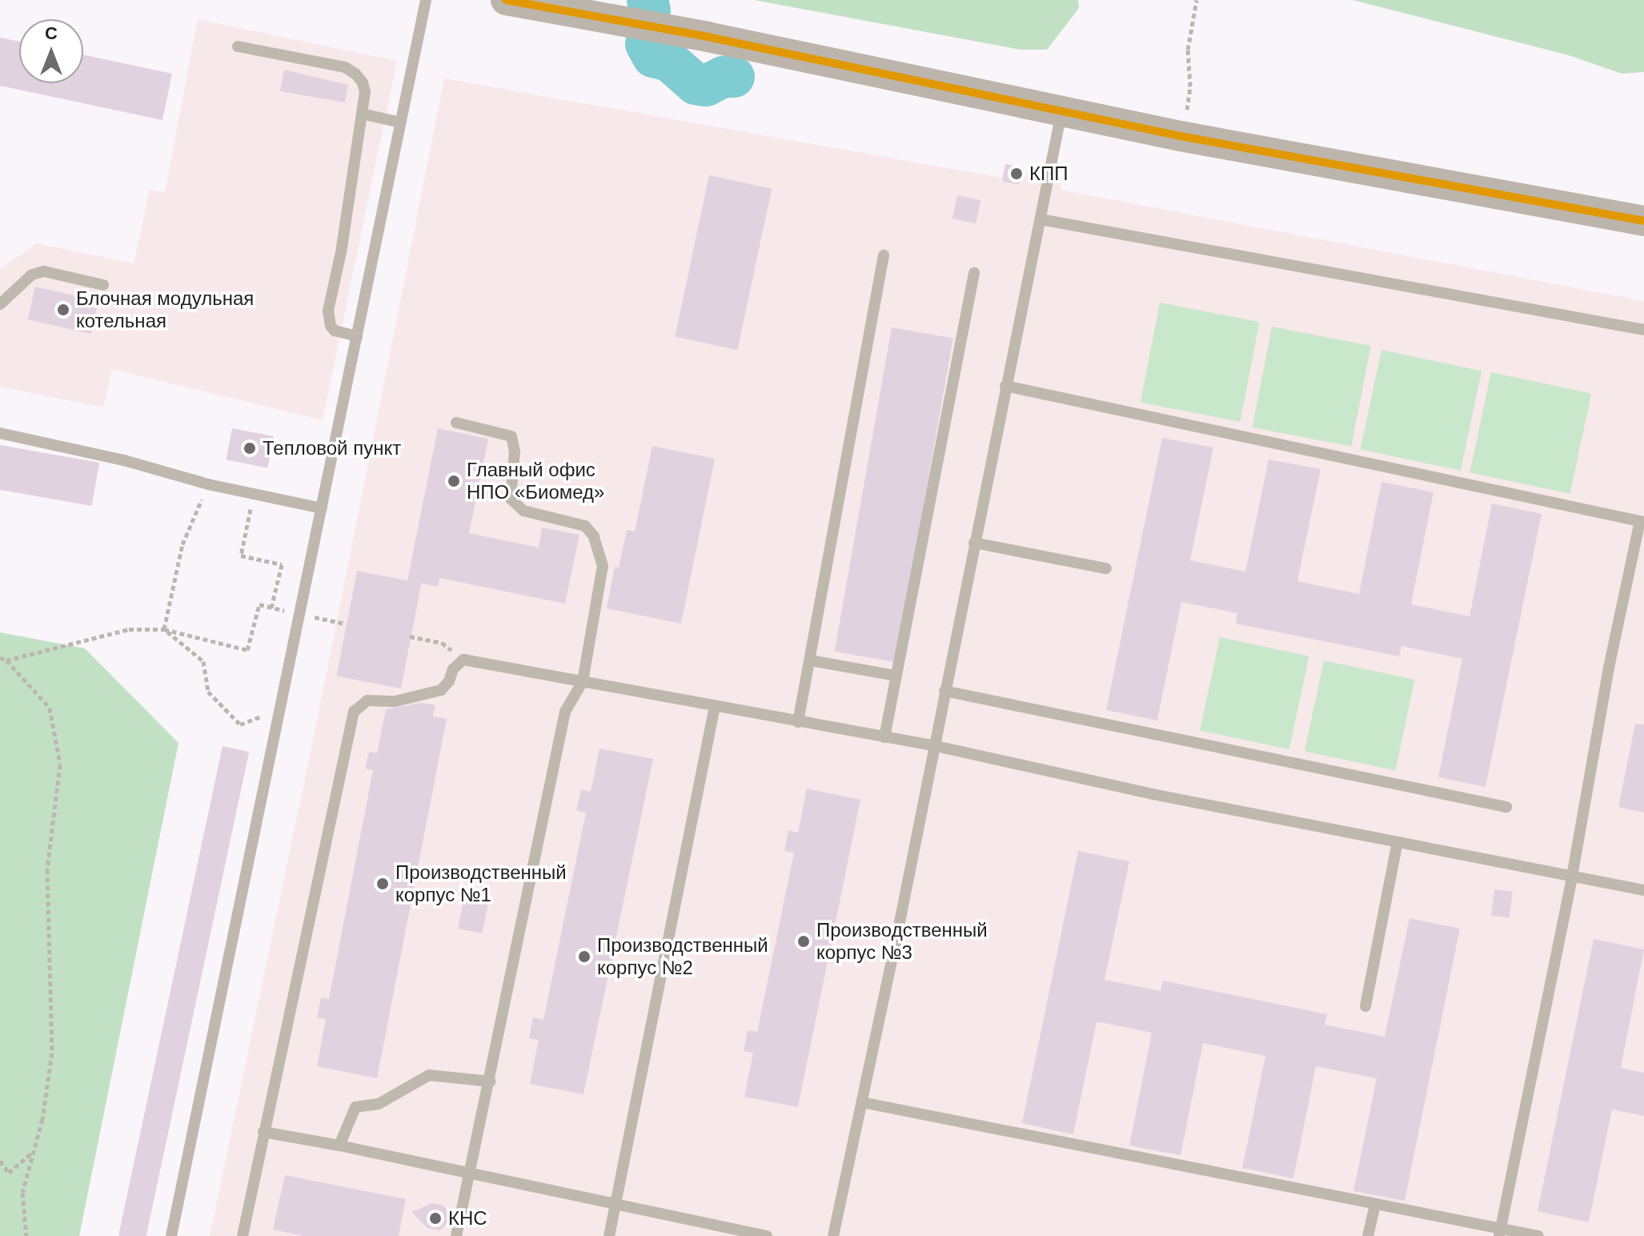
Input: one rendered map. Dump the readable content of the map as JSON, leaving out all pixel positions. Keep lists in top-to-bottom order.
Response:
{
  "places": [
    "КПП",
    "Блочная модульная котельная",
    "Тепловой пункт",
    "Главный офис НПО «Биомед»",
    "Производственный корпус №1",
    "Производственный корпус №3",
    "Производственный корпус №2",
    "КНС"
  ],
  "north": "top"
}
